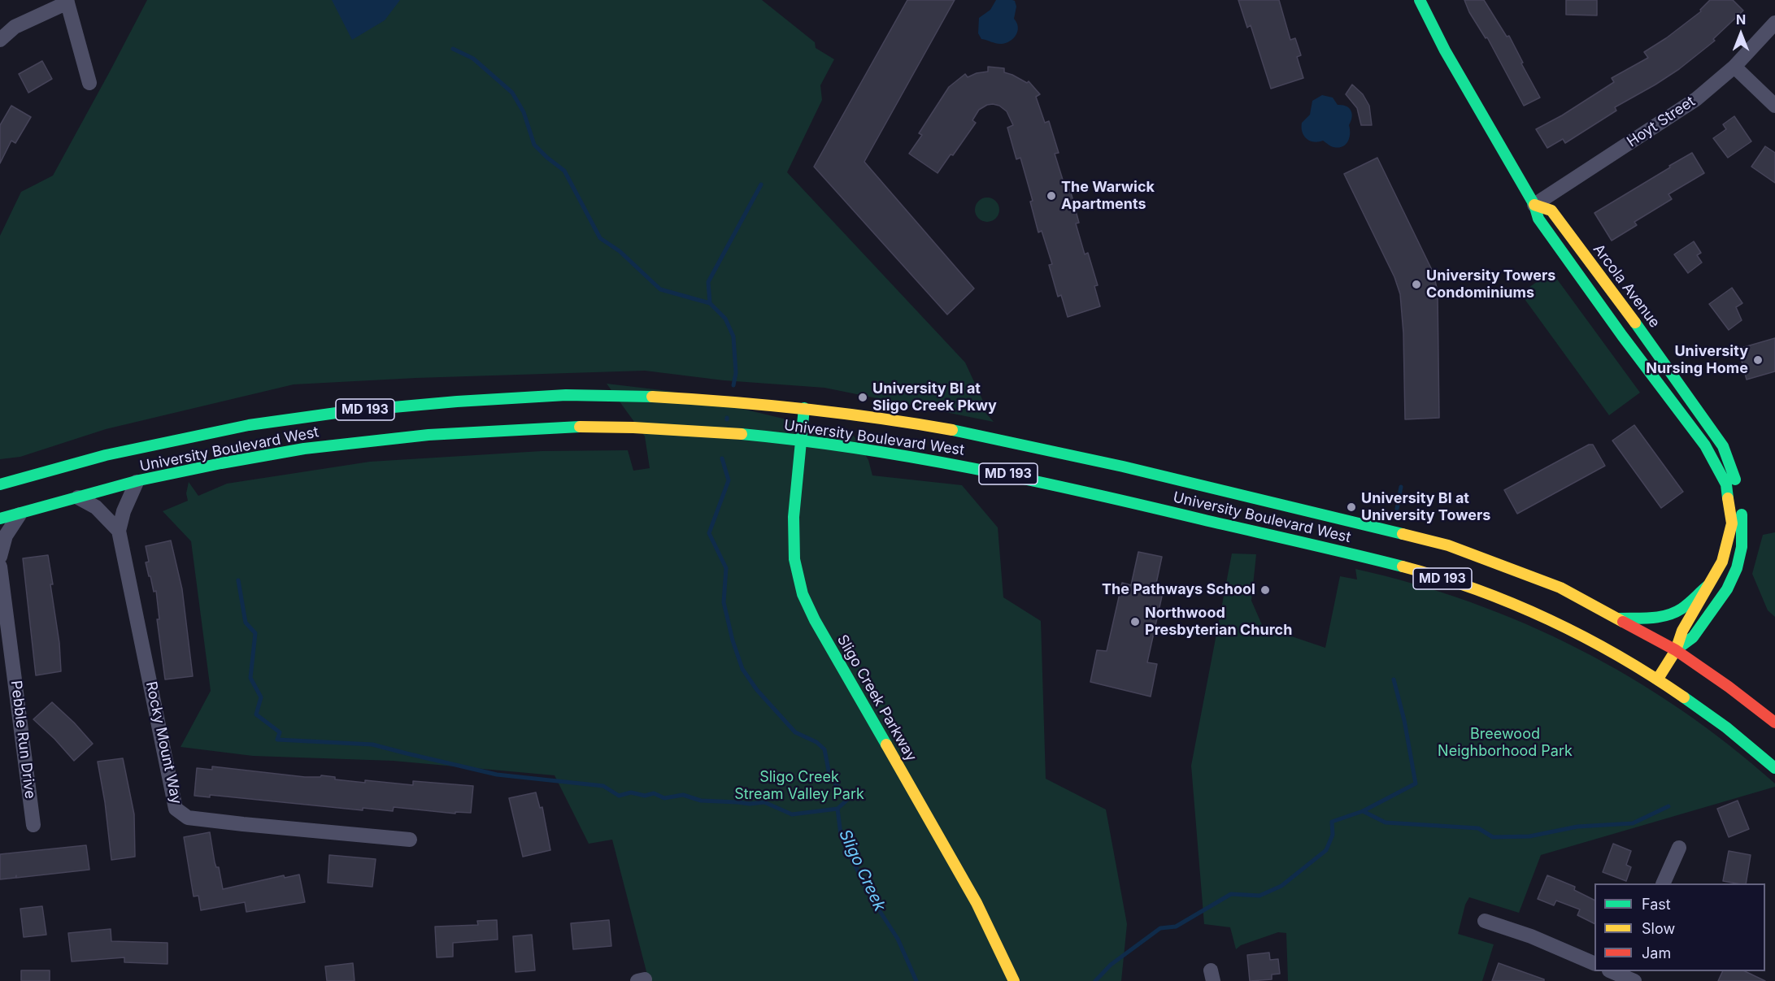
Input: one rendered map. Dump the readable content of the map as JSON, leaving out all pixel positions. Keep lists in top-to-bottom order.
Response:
{
  "streets": {
    "main road": [
      "Arcola Avenue",
      "MD 193",
      "University Boulevard West",
      "Sligo Creek Parkway"
    ],
    "street": ["Hoyt Street", "Pebble Run Drive", "Rocky Mount Way"]
  },
  "crossings": [
    ["Hoyt Street", "Arcola Avenue"],
    ["University Boulevard West", "Sligo Creek Parkway"],
    ["University Boulevard West", "Rocky Mount Way"]
  ],
  "water": ["Sligo Creek"],
  "parks": ["Breewood Neighborhood Park", "Sligo Creek Stream Valley Park"],
  "places": [
    "The Warwick Apartments",
    "University Towers Condominiums",
    "University Nursing Home",
    "University Bl at Sligo Creek Pkwy",
    "University Bl at University Towers",
    "The Pathways School",
    "Northwood Presbyterian Church"
  ],
  "legend": ["Fast", "Slow", "Jam"],
  "north": "top"
}
